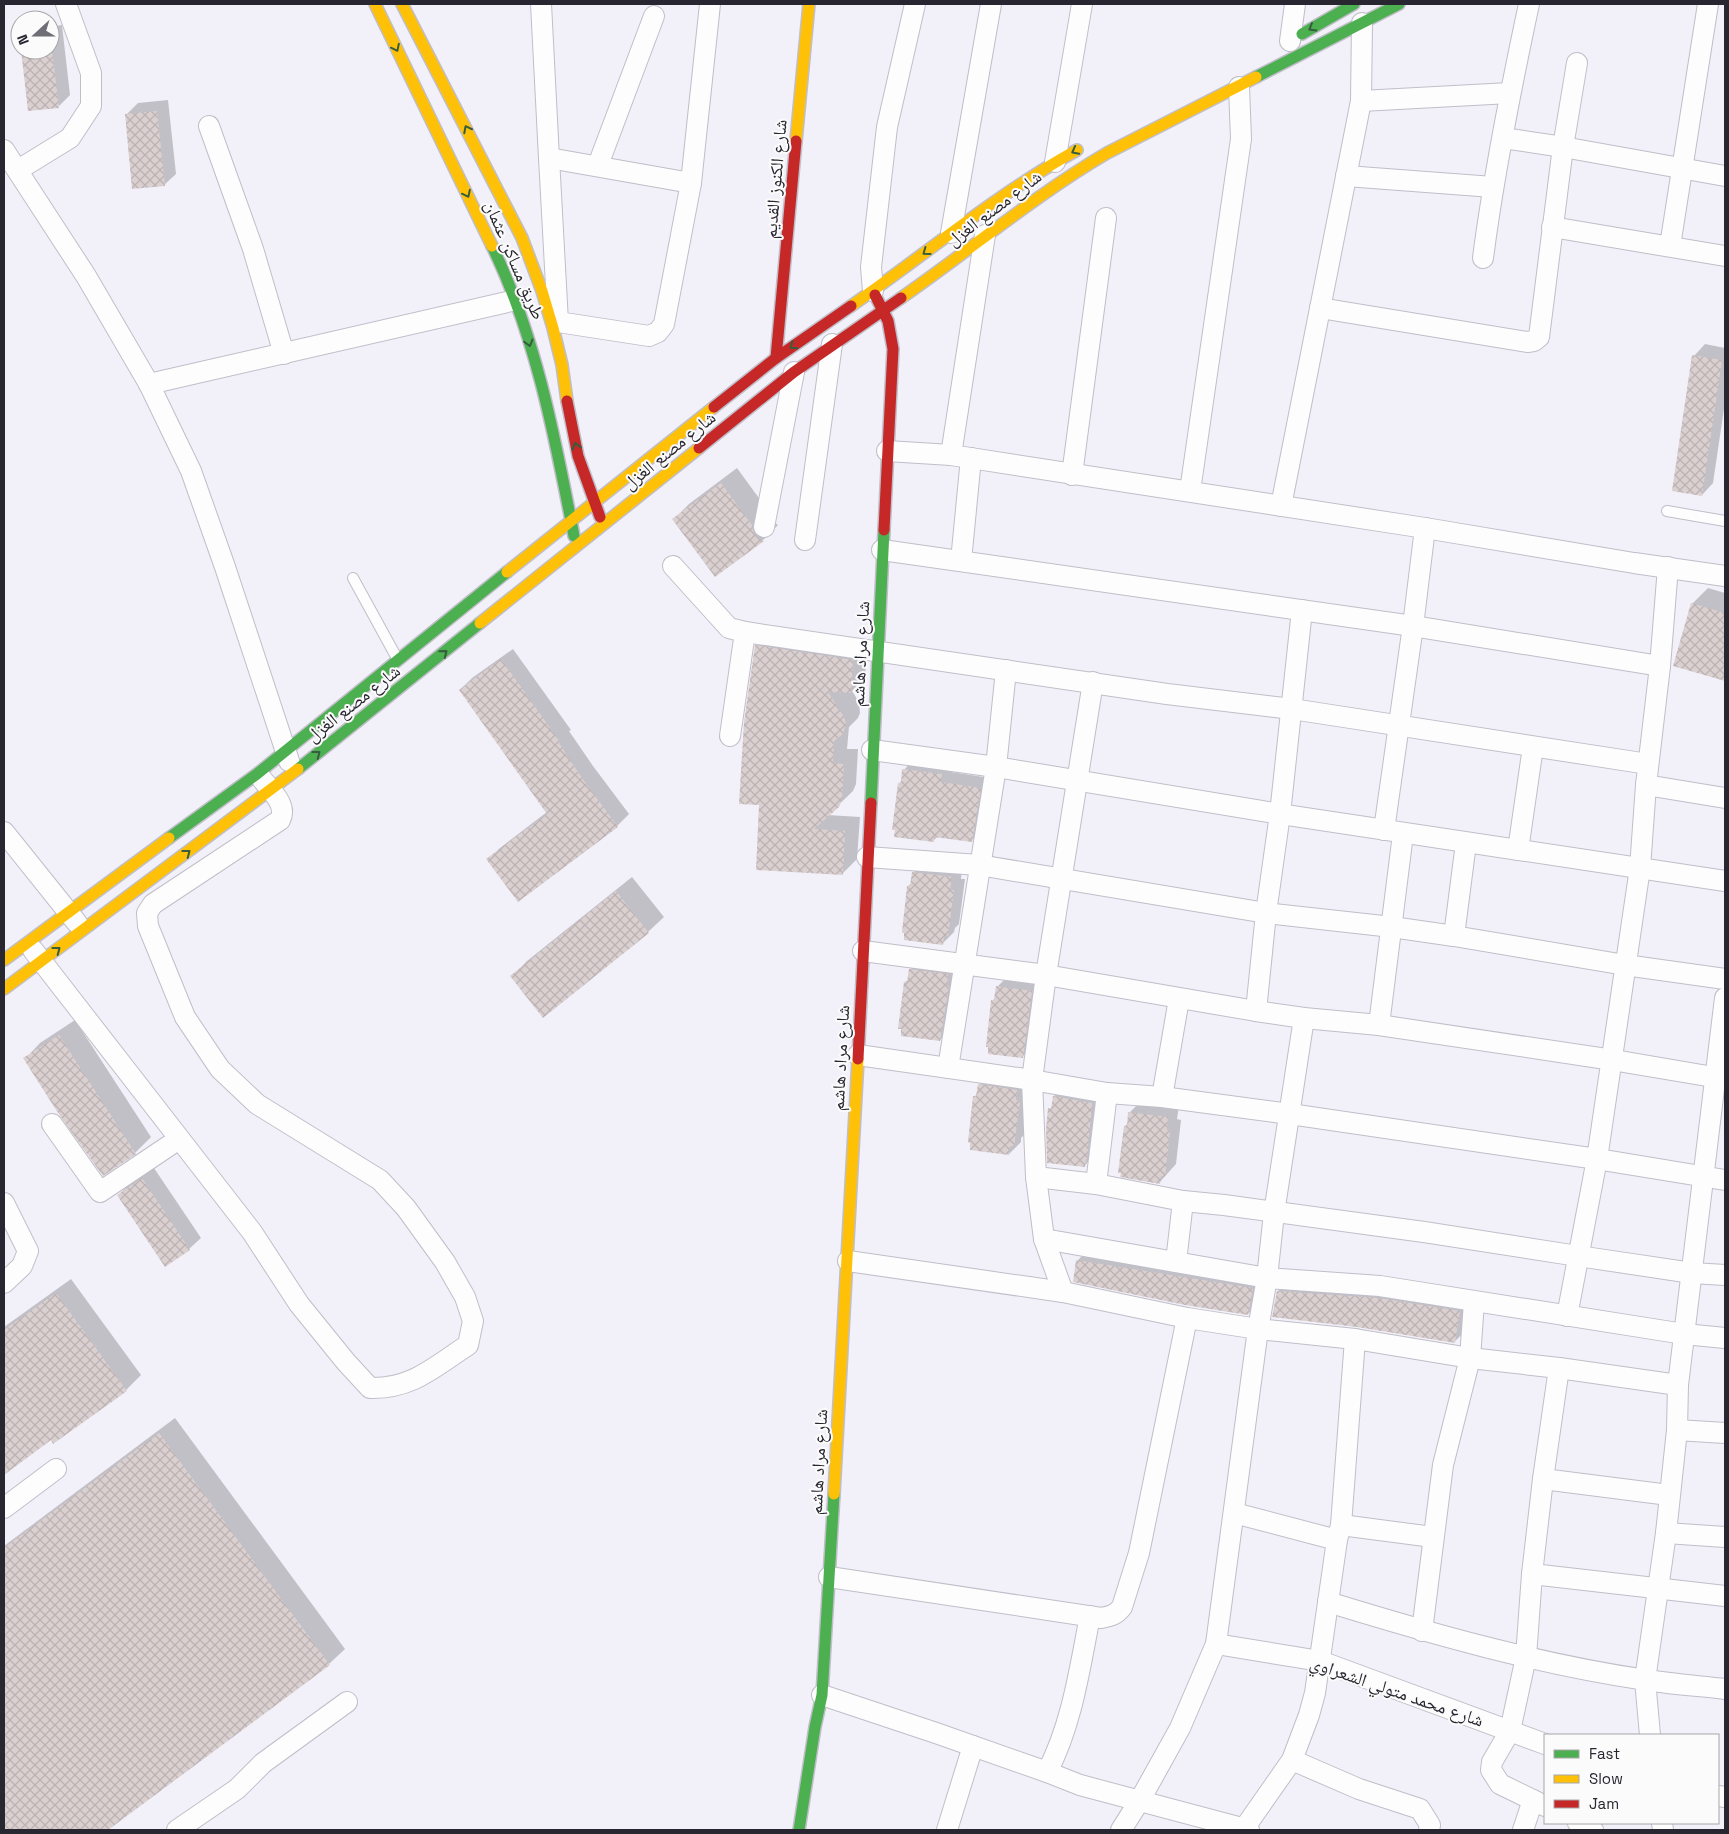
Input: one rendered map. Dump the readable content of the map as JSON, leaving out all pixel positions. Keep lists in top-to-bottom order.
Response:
{
  "streets": {
    "street": [
      "شارع الكنوز القديم",
      "شارع مصنع الغزل",
      "طريق مساكن عثمان",
      "شارع مراد هاشم",
      "شارع محمد متولي الشعراوي"
    ]
  },
  "crossings": [
    ["شارع الكنوز القديم", "شارع مصنع الغزل"],
    ["شارع مصنع الغزل", "طريق مساكن عثمان"],
    ["شارع مصنع الغزل", "شارع مراد هاشم"]
  ],
  "legend": ["Fast", "Slow", "Jam"],
  "north": "left"
}
